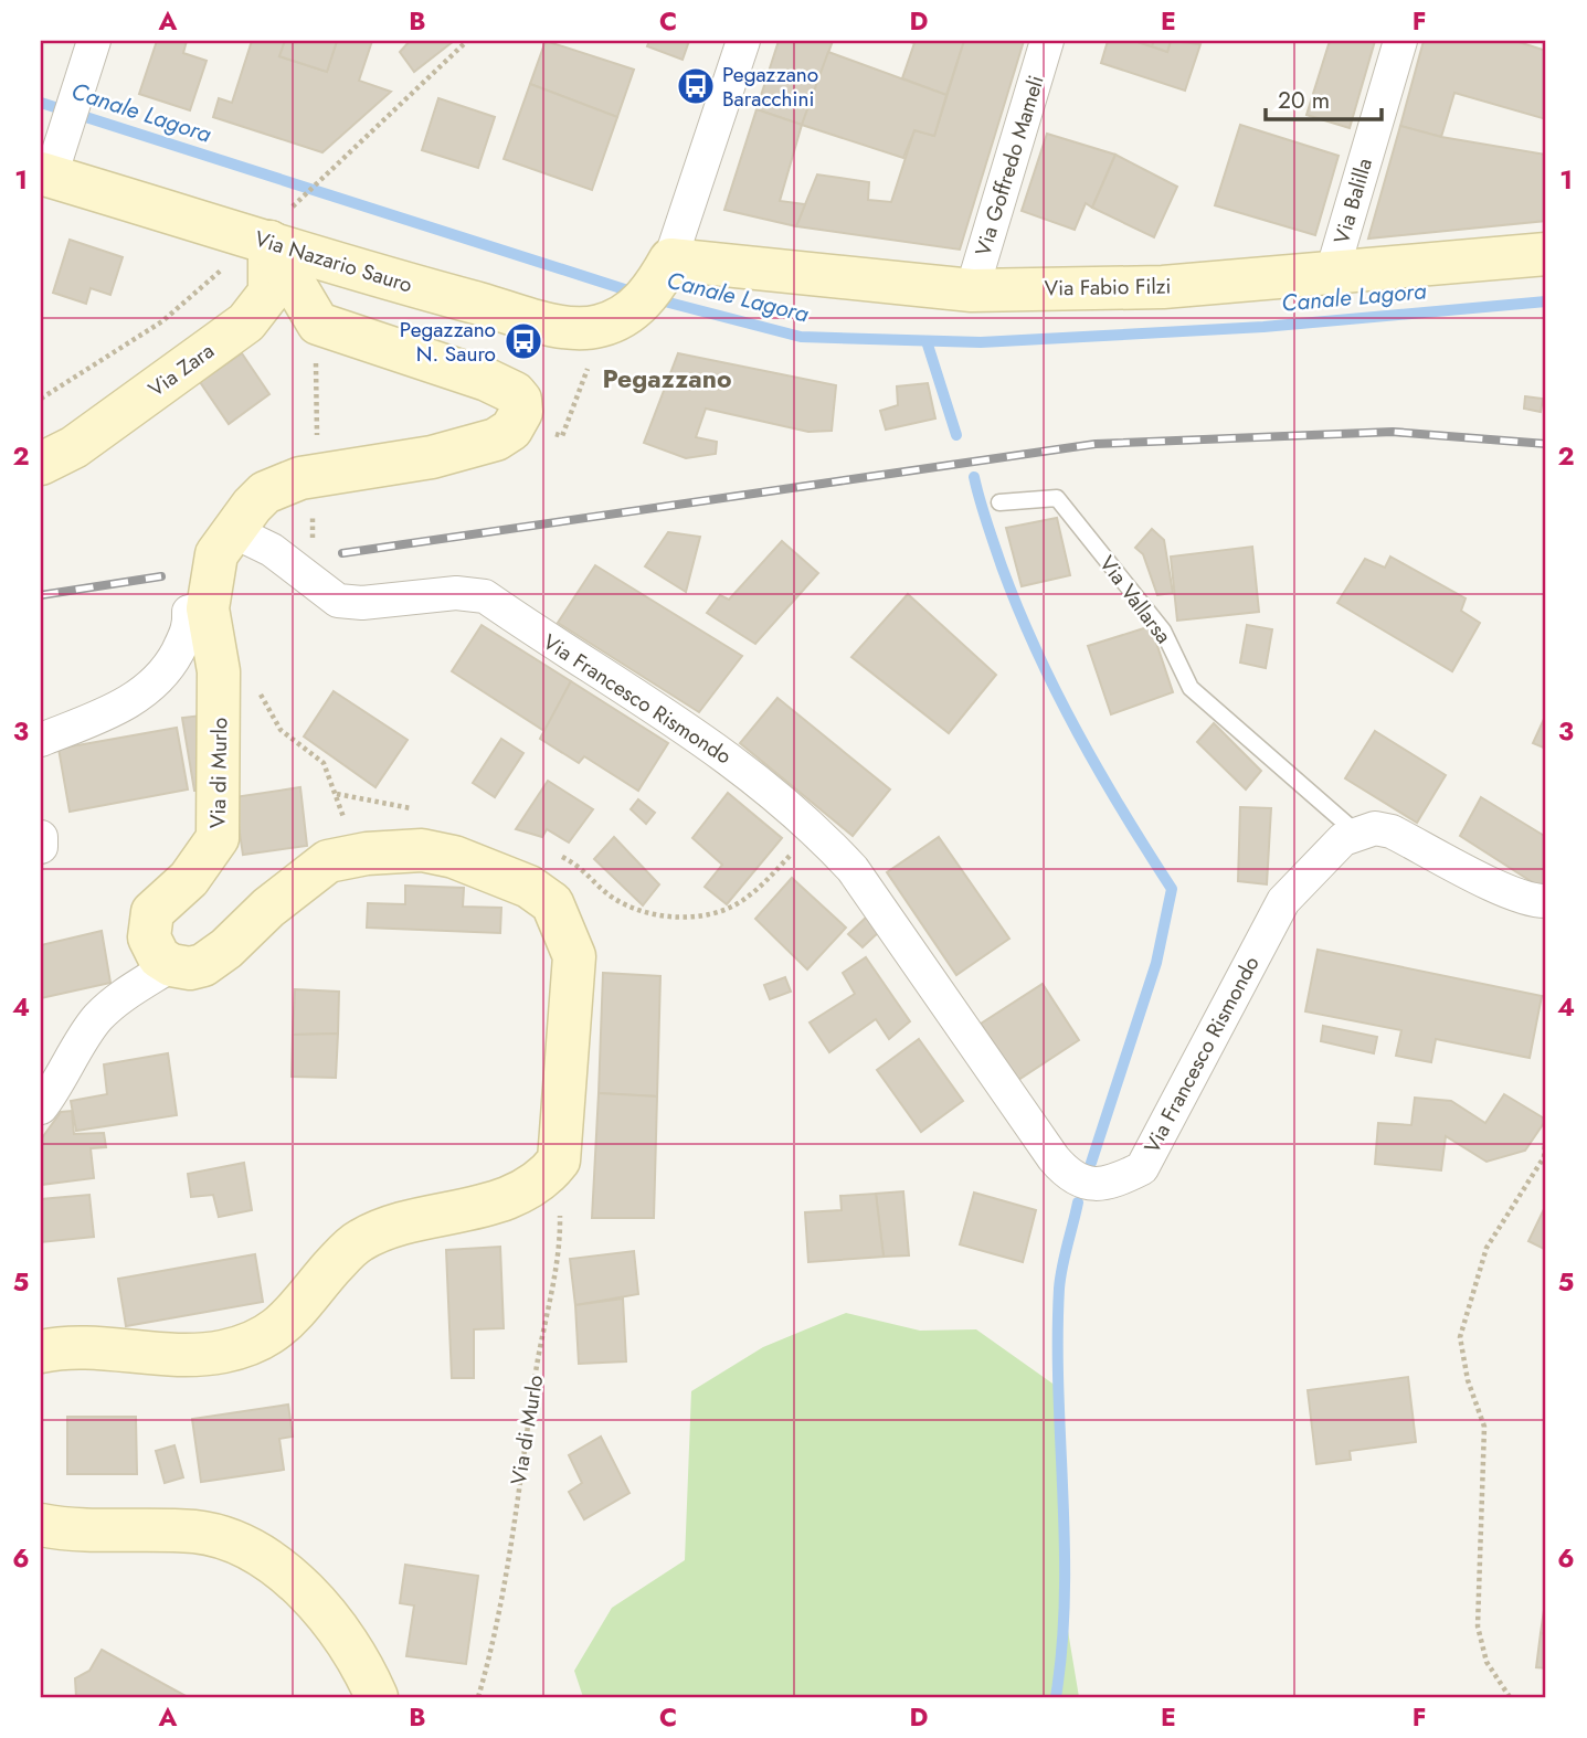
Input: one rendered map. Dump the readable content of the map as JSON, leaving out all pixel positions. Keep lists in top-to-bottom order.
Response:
{
  "streets": {
    "street": [
      "Via Goffredo Mameli",
      "Via Balilla",
      "Via Nazario Sauro",
      "Via Fabio Filzi",
      "Via Zara",
      "Via Francesco Rismondo",
      "Via di Murlo"
    ],
    "lane": ["Via Vallarsa"]
  },
  "crossings": [
    ["Via Goffredo Mameli", "Via Fabio Filzi"],
    ["Via Balilla", "Via Fabio Filzi"],
    ["Via Nazario Sauro", "Via Fabio Filzi"],
    ["Via Nazario Sauro", "Via Zara"],
    ["Via Vallarsa", "Via Francesco Rismondo"],
    ["Via Francesco Rismondo", "Via di Murlo"]
  ],
  "districts": ["Pegazzano"],
  "water": ["Canale Lagora"],
  "places": {
    "bus stop": ["Pegazzano Baracchini", "Pegazzano N. Sauro"]
  },
  "scale_bar": "20 m",
  "grid": {
    "columns": [
      "A",
      "B",
      "C",
      "D",
      "E",
      "F"
    ],
    "rows": [
      "1",
      "2",
      "3",
      "4",
      "5",
      "6"
    ]
  }
}
